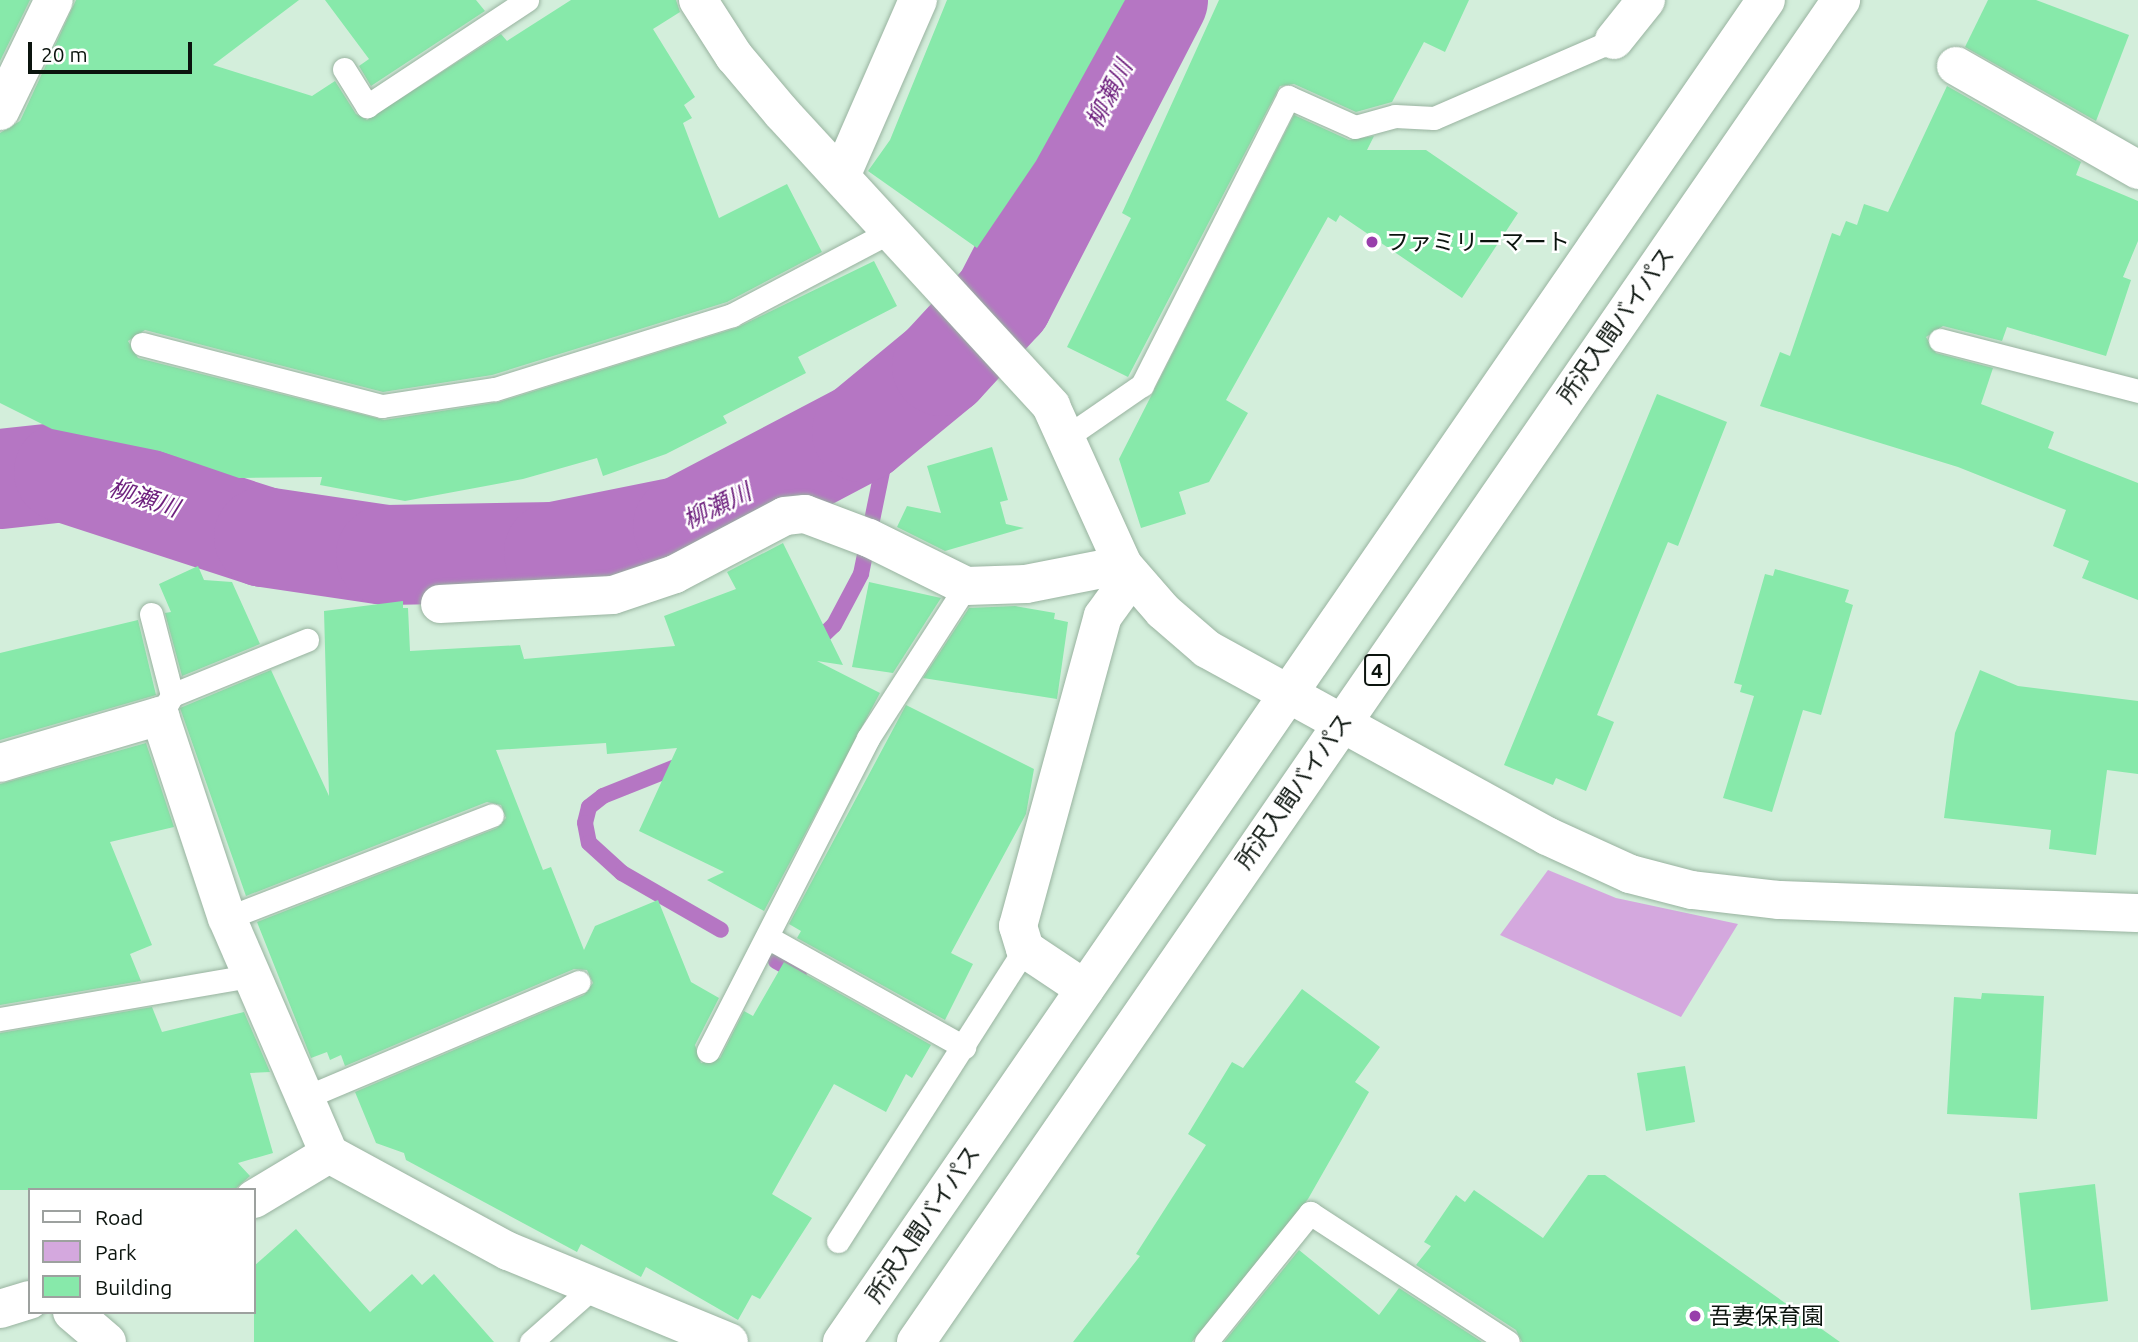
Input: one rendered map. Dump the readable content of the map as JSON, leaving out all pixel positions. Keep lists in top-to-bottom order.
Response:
{
  "streets": {
    "street": ["所沢入間バイパス", "4"]
  },
  "water": ["柳瀬川"],
  "places": ["ファミリーマート", "吾妻保育園"],
  "legend": ["Road", "Park", "Building"],
  "scale_bar": "20 m"
}
